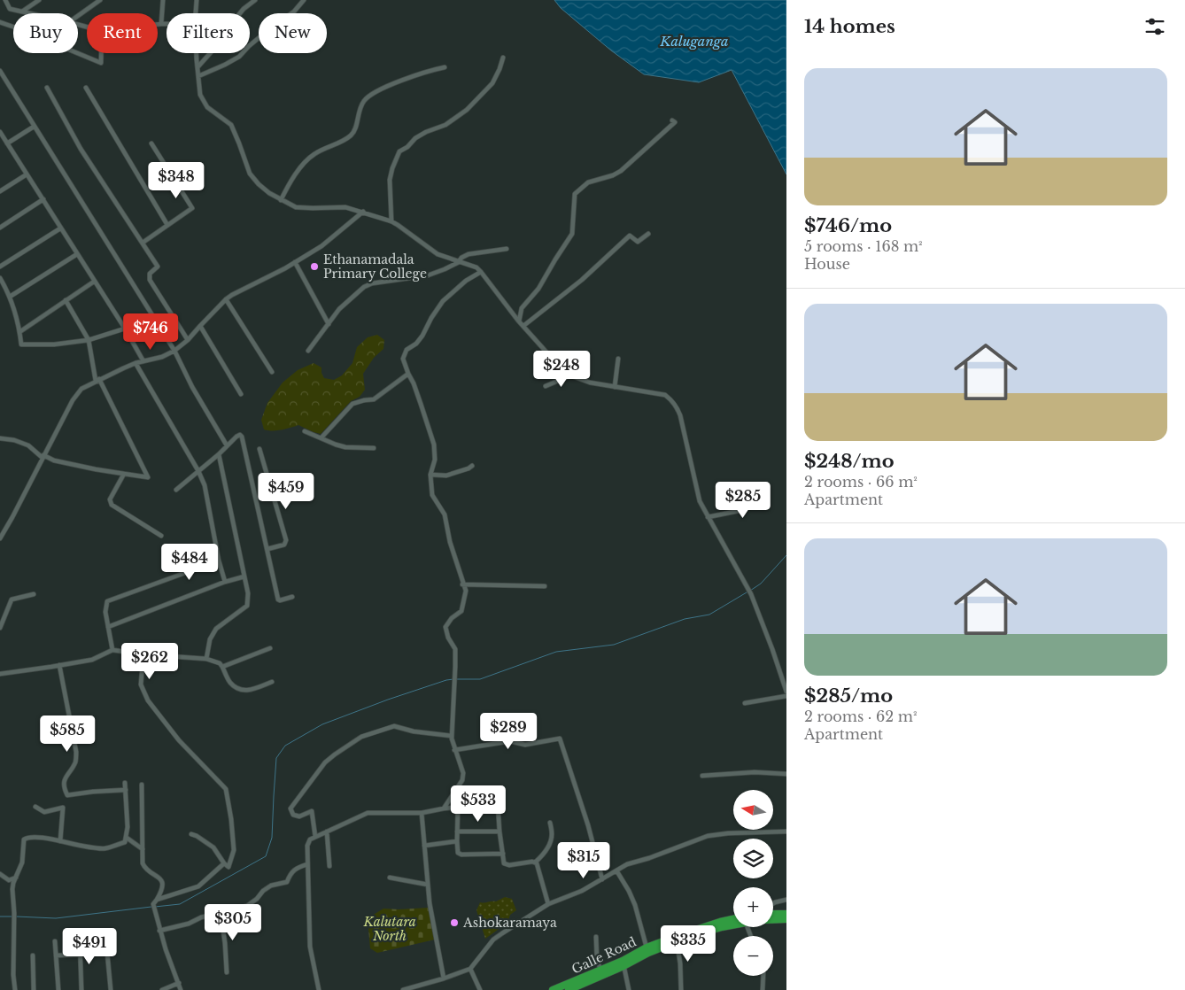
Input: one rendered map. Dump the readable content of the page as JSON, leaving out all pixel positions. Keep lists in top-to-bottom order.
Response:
{
  "streets": {
    "highway": ["Galle Road"]
  },
  "water": ["Kaluganga"],
  "parks": ["Kalutara North"],
  "places": ["Ethanamadala Primary College", "Ashokaramaya"],
  "north": "left",
  "page": {
    "heading": "14 homes",
    "chip": [
      "Buy",
      "Rent",
      "Filters",
      "New"
    ],
    "list": [
      {
        "name": "$746/mo",
        "note": "5 rooms · 168 m² · House"
      },
      {
        "name": "$248/mo",
        "note": "2 rooms · 66 m² · Apartment"
      },
      {
        "name": "$285/mo",
        "note": "2 rooms · 62 m² · Apartment"
      }
    ],
    "price": [
      "$348",
      "$746",
      "$248",
      "$459",
      "$285",
      "$484",
      "$262",
      "$289",
      "$585",
      "$533",
      "$315",
      "$305",
      "$335",
      "$491"
    ],
    "map_buttons": ["+", "−"]
  }
}
